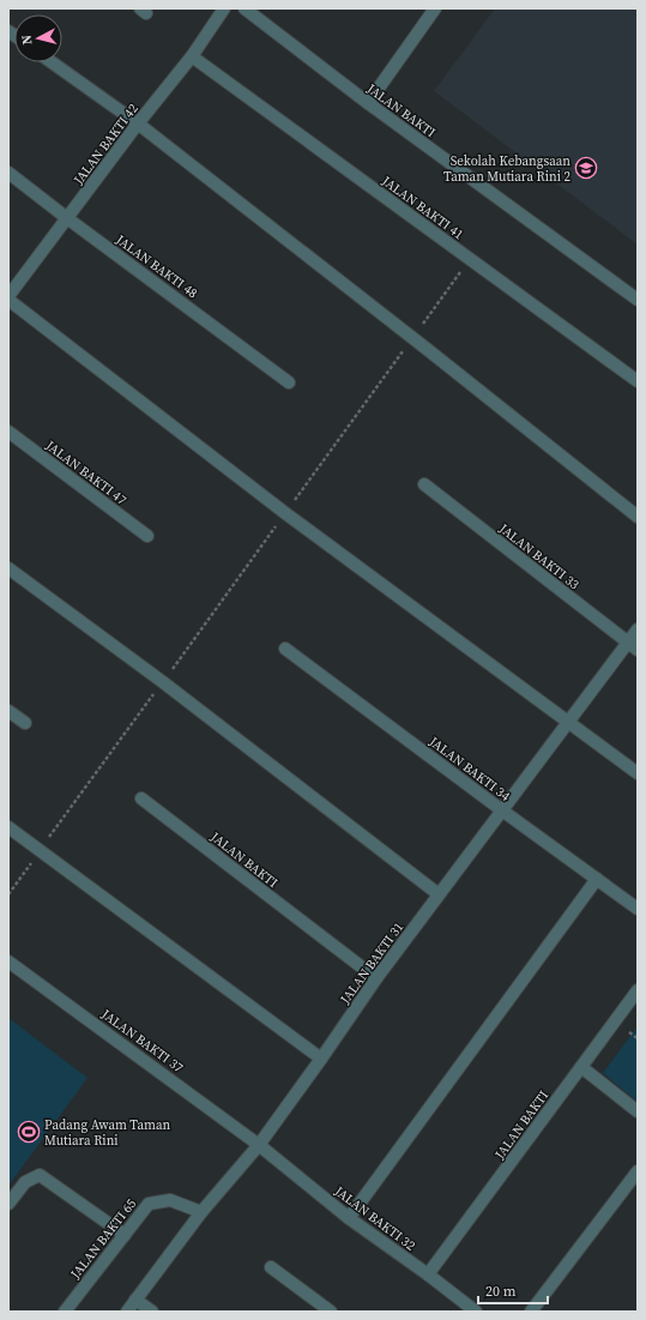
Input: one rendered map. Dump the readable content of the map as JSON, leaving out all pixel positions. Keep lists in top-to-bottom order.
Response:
{
  "streets": {
    "street": [
      "JALAN BAKTI",
      "JALAN BAKTI 42",
      "JALAN BAKTI 41",
      "JALAN BAKTI 48",
      "JALAN BAKTI 47",
      "JALAN BAKTI 33",
      "JALAN BAKTI 34",
      "JALAN BAKTI 31",
      "JALAN BAKTI 37",
      "JALAN BAKTI 32",
      "JALAN BAKTI 65"
    ]
  },
  "crossings": [
    ["JALAN BAKTI", "JALAN BAKTI 31"],
    ["JALAN BAKTI", "JALAN BAKTI 32"],
    ["JALAN BAKTI 42", "JALAN BAKTI 41"],
    ["JALAN BAKTI 42", "JALAN BAKTI 48"],
    ["JALAN BAKTI 33", "JALAN BAKTI 31"],
    ["JALAN BAKTI 34", "JALAN BAKTI 31"],
    ["JALAN BAKTI 31", "JALAN BAKTI 37"],
    ["JALAN BAKTI 31", "JALAN BAKTI 32"],
    ["JALAN BAKTI 31", "JALAN BAKTI 65"],
    ["JALAN BAKTI 37", "JALAN BAKTI 32"]
  ],
  "places": {
    "school or university": ["Sekolah Kebangsaan Taman Mutiara Rini 2"],
    "sports": ["Padang Awam Taman Mutiara Rini"]
  },
  "scale_bar": "20 m",
  "north": "left"
}
